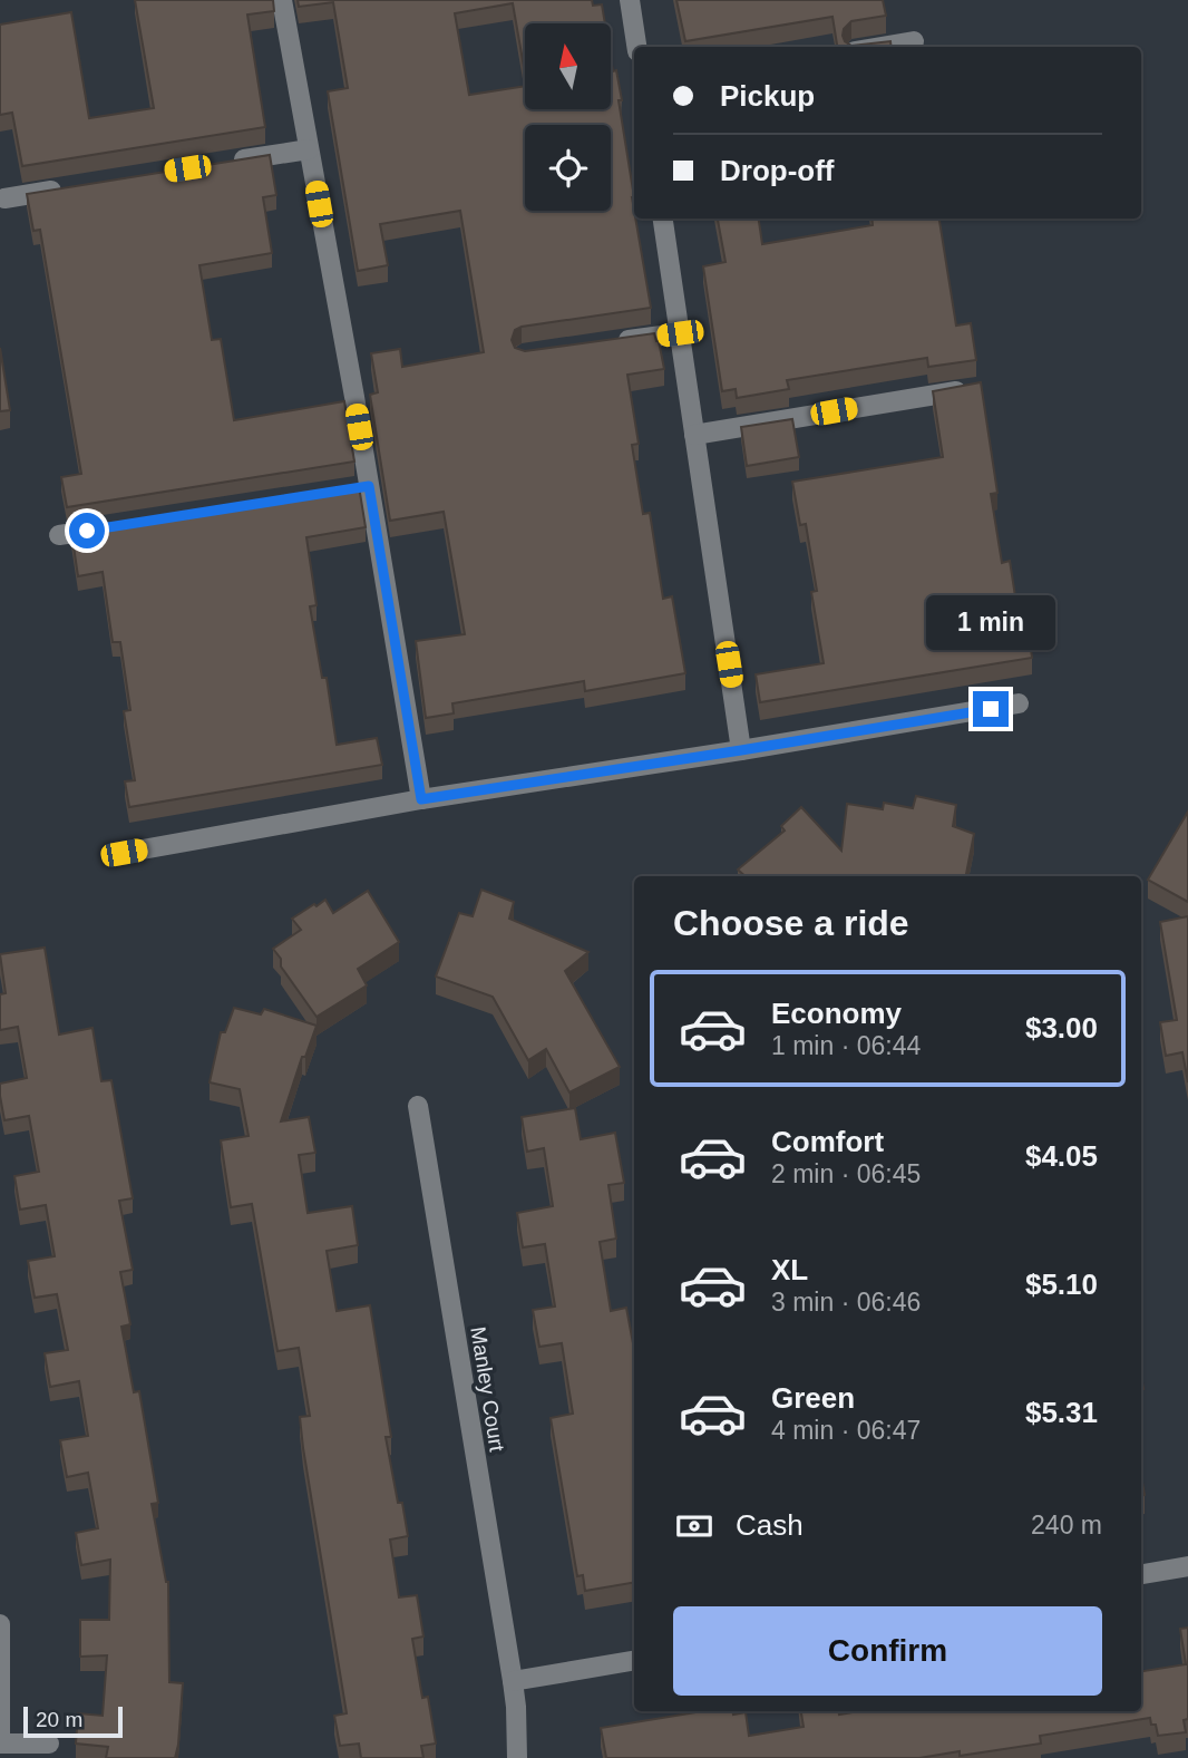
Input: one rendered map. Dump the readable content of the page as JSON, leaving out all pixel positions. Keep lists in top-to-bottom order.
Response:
{
  "streets": {
    "street": ["Manley Court"]
  },
  "scale_bar": "20 m",
  "north": "top",
  "page": {
    "banner": ["Pickup", "Drop-off"],
    "bubble": "1 min",
    "heading": "Choose a ride",
    "list": [
      {
        "name": "Economy",
        "note": "1 min · 06:44",
        "value": "$3.00"
      },
      {
        "name": "Comfort",
        "note": "2 min · 06:45",
        "value": "$4.05"
      },
      {
        "name": "XL",
        "note": "3 min · 06:46",
        "value": "$5.10"
      },
      {
        "name": "Green",
        "note": "4 min · 06:47",
        "value": "$5.31"
      }
    ],
    "pay": ["Cash", "240 m"],
    "buttons": "Confirm",
    "scale": "20 m"
  }
}
